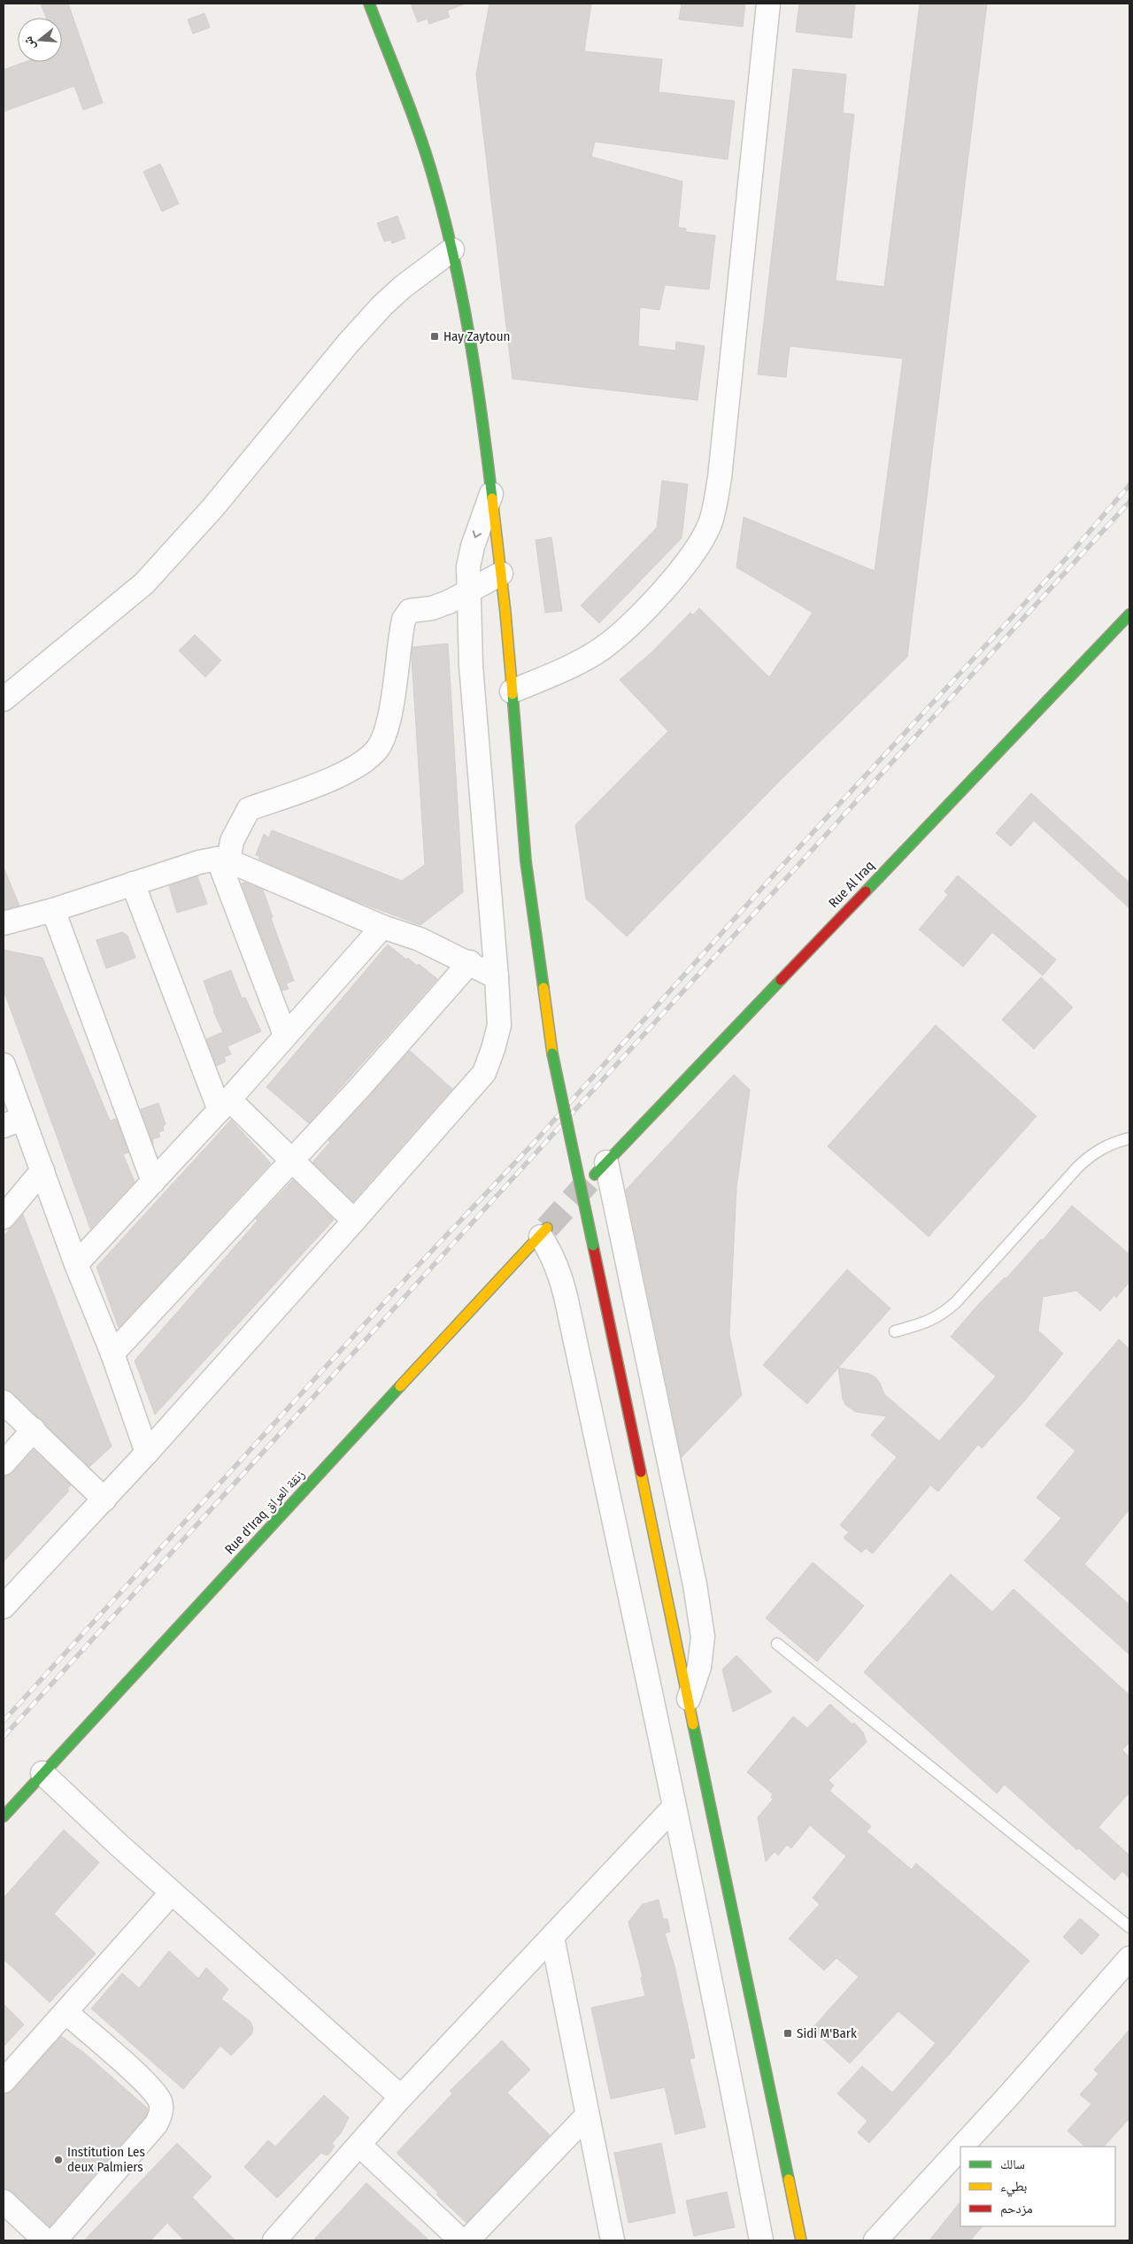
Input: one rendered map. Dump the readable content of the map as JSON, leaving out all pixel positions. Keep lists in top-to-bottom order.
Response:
{
  "streets": {
    "main road": ["Rue Al Iraq", "Rue d'Iraq زنقة العراق"]
  },
  "places": {
    "transit": ["Hay Zaytoun", "Sidi M'Bark"],
    "other": ["Institution Les deux Palmiers"]
  },
  "legend": ["سالك", "بطيء", "مزدحم"],
  "north": "left"
}
